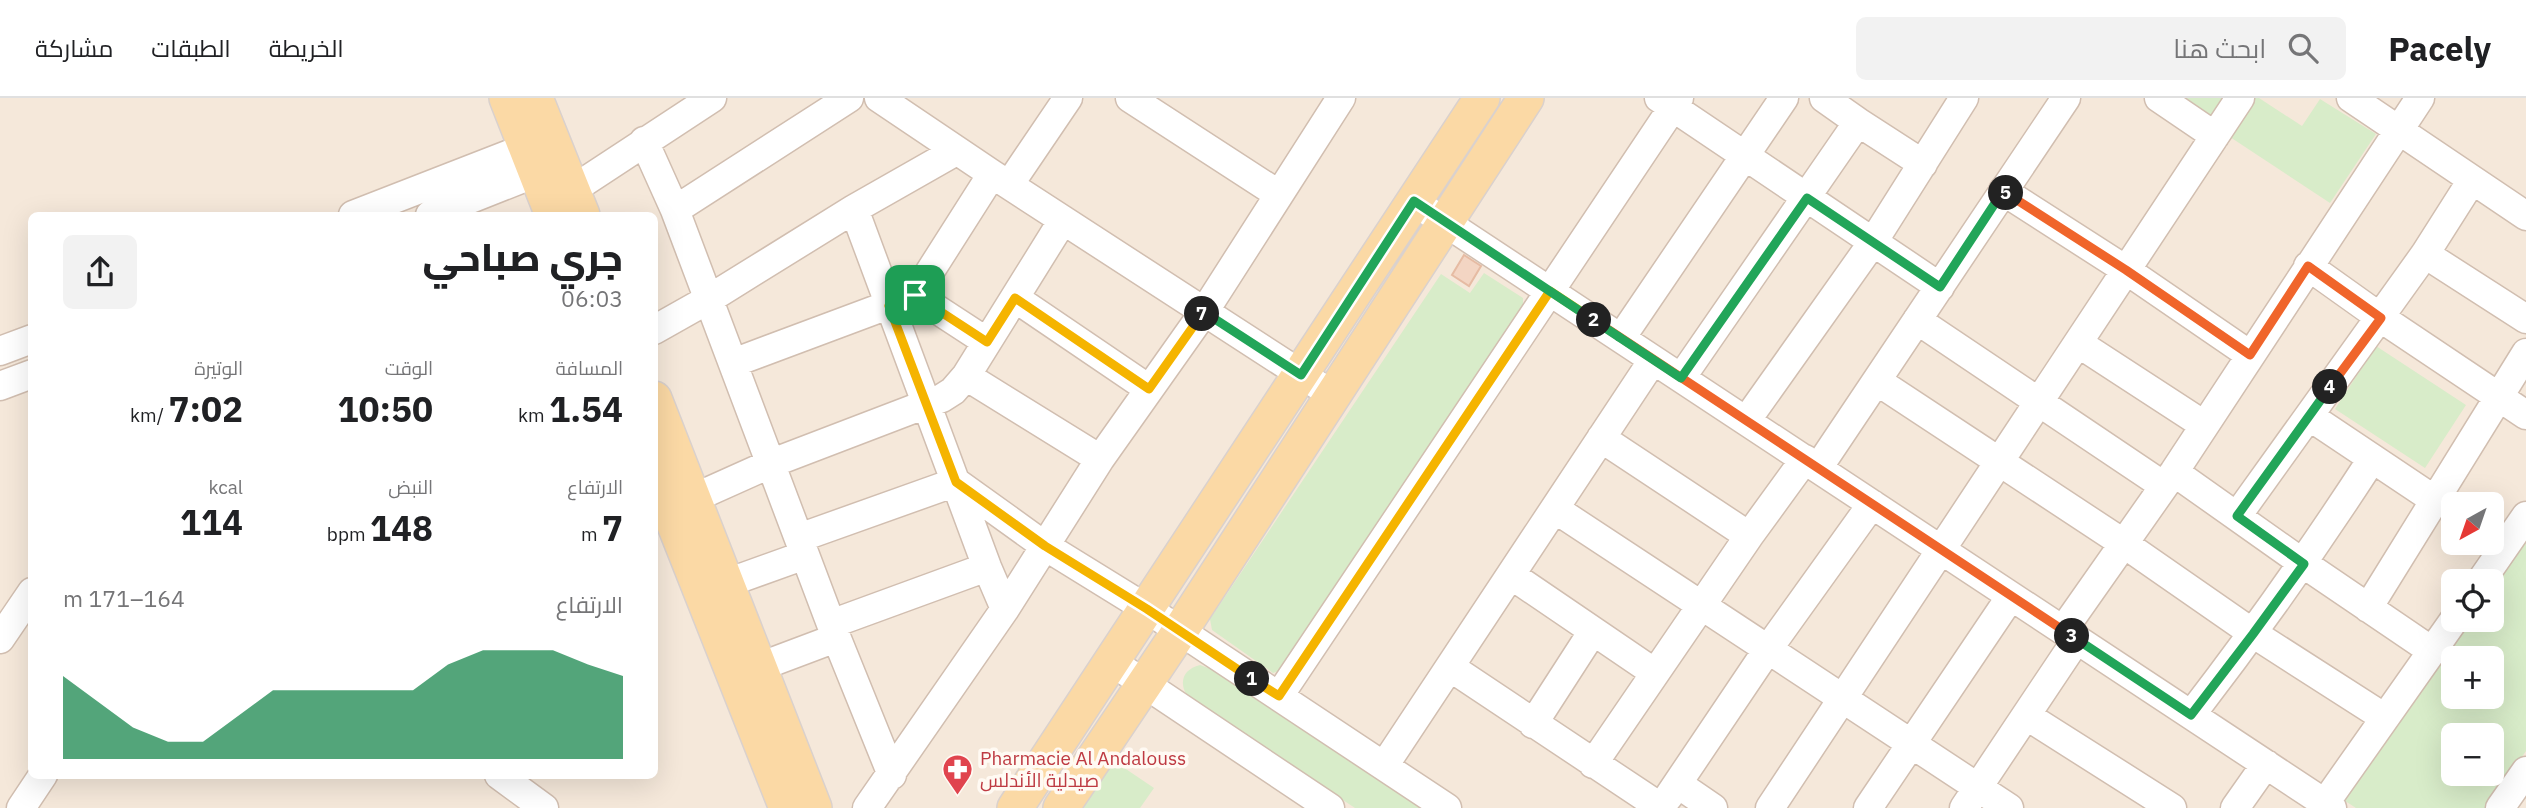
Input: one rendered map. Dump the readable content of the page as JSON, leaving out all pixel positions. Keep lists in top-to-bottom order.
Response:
{
  "places": {
    "pharmacy": ["Pharmacie Al Andalouss صيدلية الأندلس"]
  },
  "north": "bottom left",
  "page": {
    "header": "Pacely",
    "search": "ابحث هنا",
    "nav": ["الخريطة", "الطبقات", "مشاركة"],
    "pins": [
      "5",
      "7",
      "2",
      "4",
      "3",
      "1"
    ],
    "heading": ["جري صباحي", "06:03"],
    "stats": [
      ["المسافة", "1.54 km"],
      ["الوقت", "10:50"],
      ["الوتيرة", "7:02 /km"],
      ["الارتفاع", "7 m"],
      ["النبض", "148 bpm"],
      ["kcal", "114"]
    ],
    "map_buttons": ["+", "−"],
    "chart": ["الارتفاع", "164–171 m"]
  }
}
